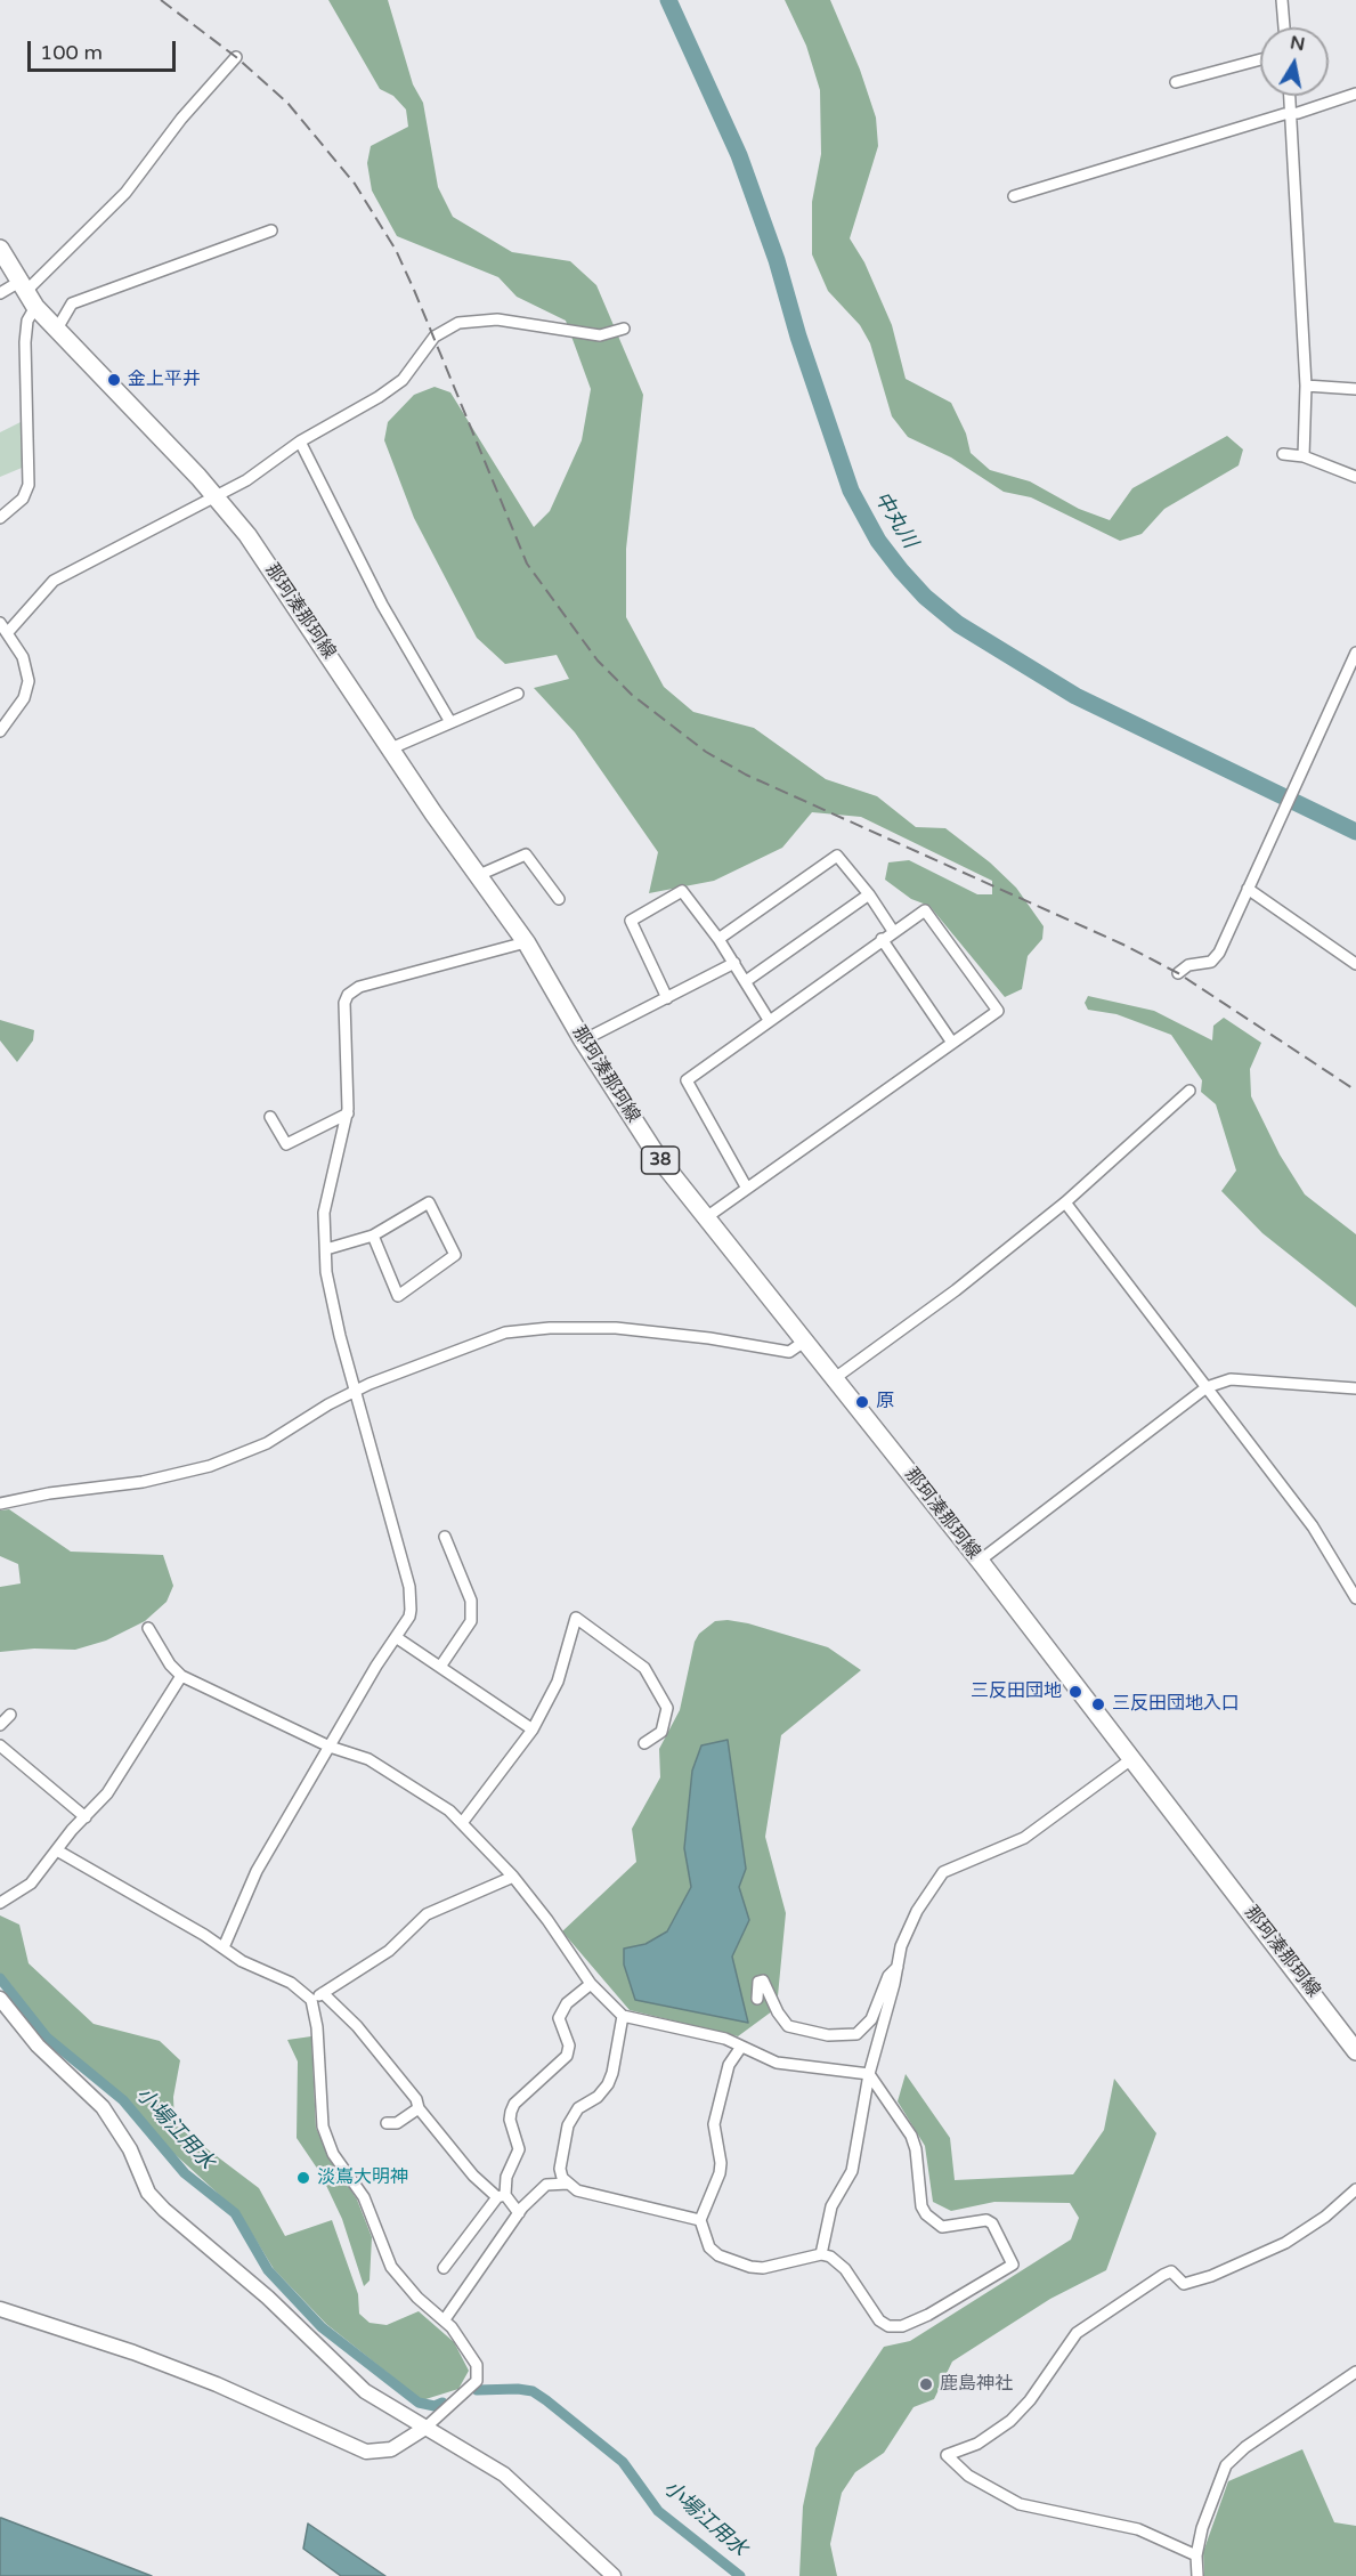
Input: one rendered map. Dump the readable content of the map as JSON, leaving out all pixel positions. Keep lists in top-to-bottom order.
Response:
{
  "streets": {
    "main road": ["那珂湊那珂線", "38"]
  },
  "water": ["中丸川", "小場江用水"],
  "places": [
    "金上平井",
    "原",
    "三反田団地",
    "三反田団地入口",
    "淡嶌大明神",
    "鹿島神社"
  ],
  "scale_bar": "100 m",
  "north": "top"
}
